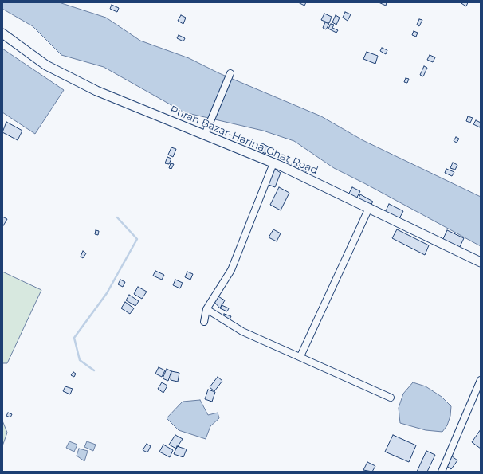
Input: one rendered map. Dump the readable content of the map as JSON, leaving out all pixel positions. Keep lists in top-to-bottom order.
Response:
{
  "streets": {
    "main road": ["Puran Bazar-Harina Ghat Road"]
  }
}
